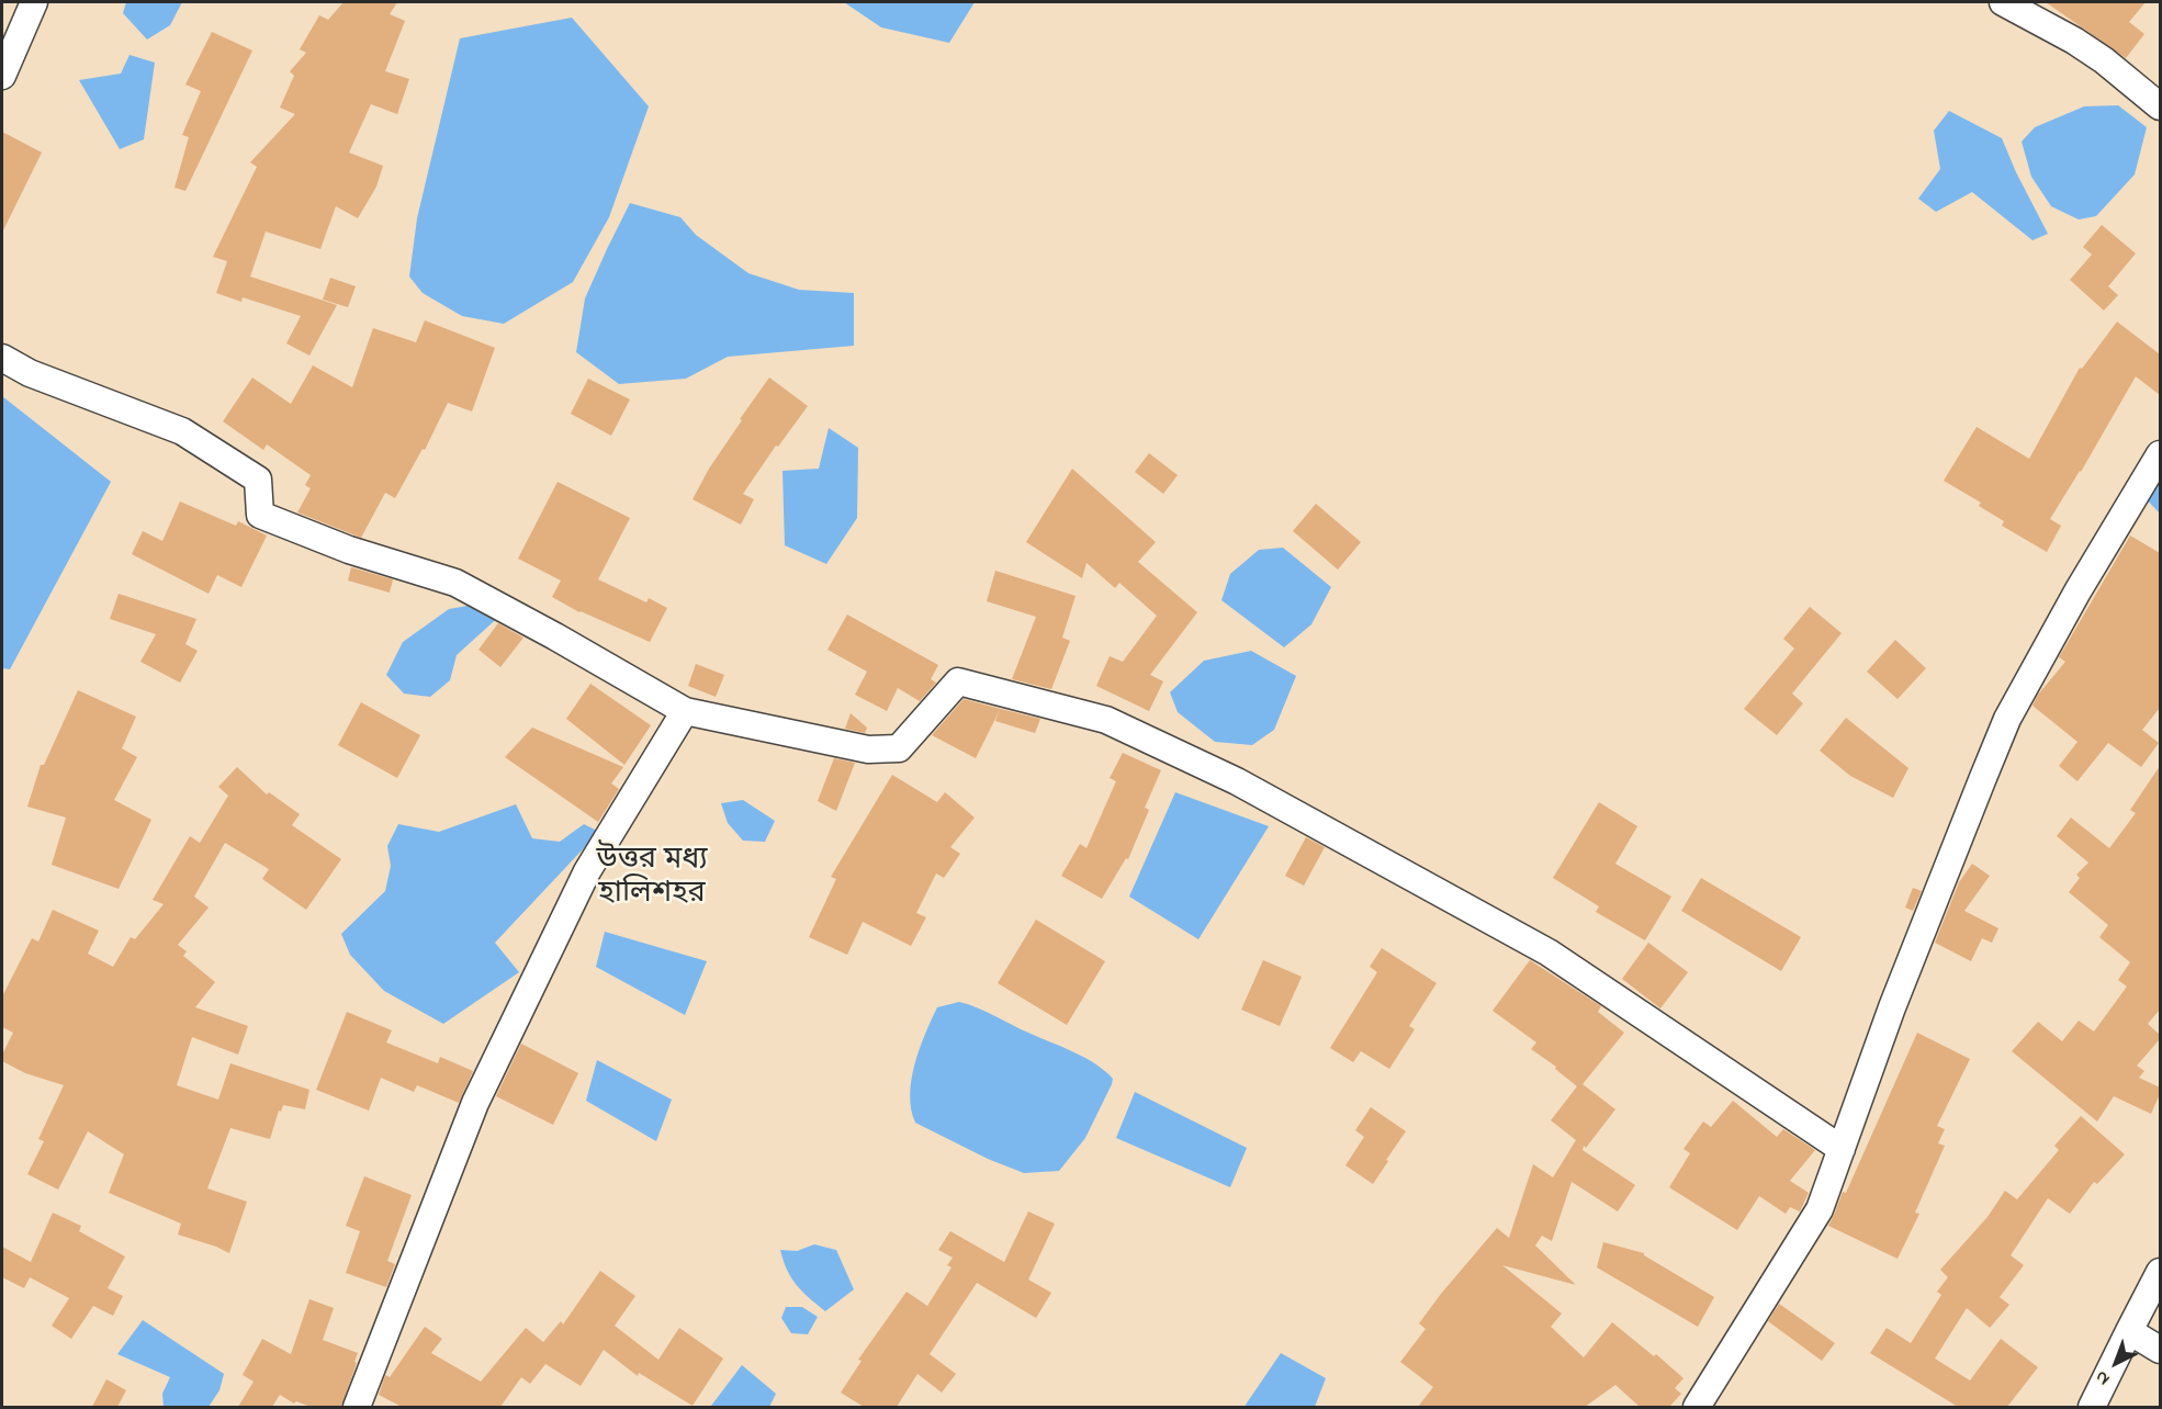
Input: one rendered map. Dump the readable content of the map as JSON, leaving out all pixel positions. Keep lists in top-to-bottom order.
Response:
{
  "districts": ["উত্তর মধ্য হালিশহর"],
  "north": "bottom left"
}
